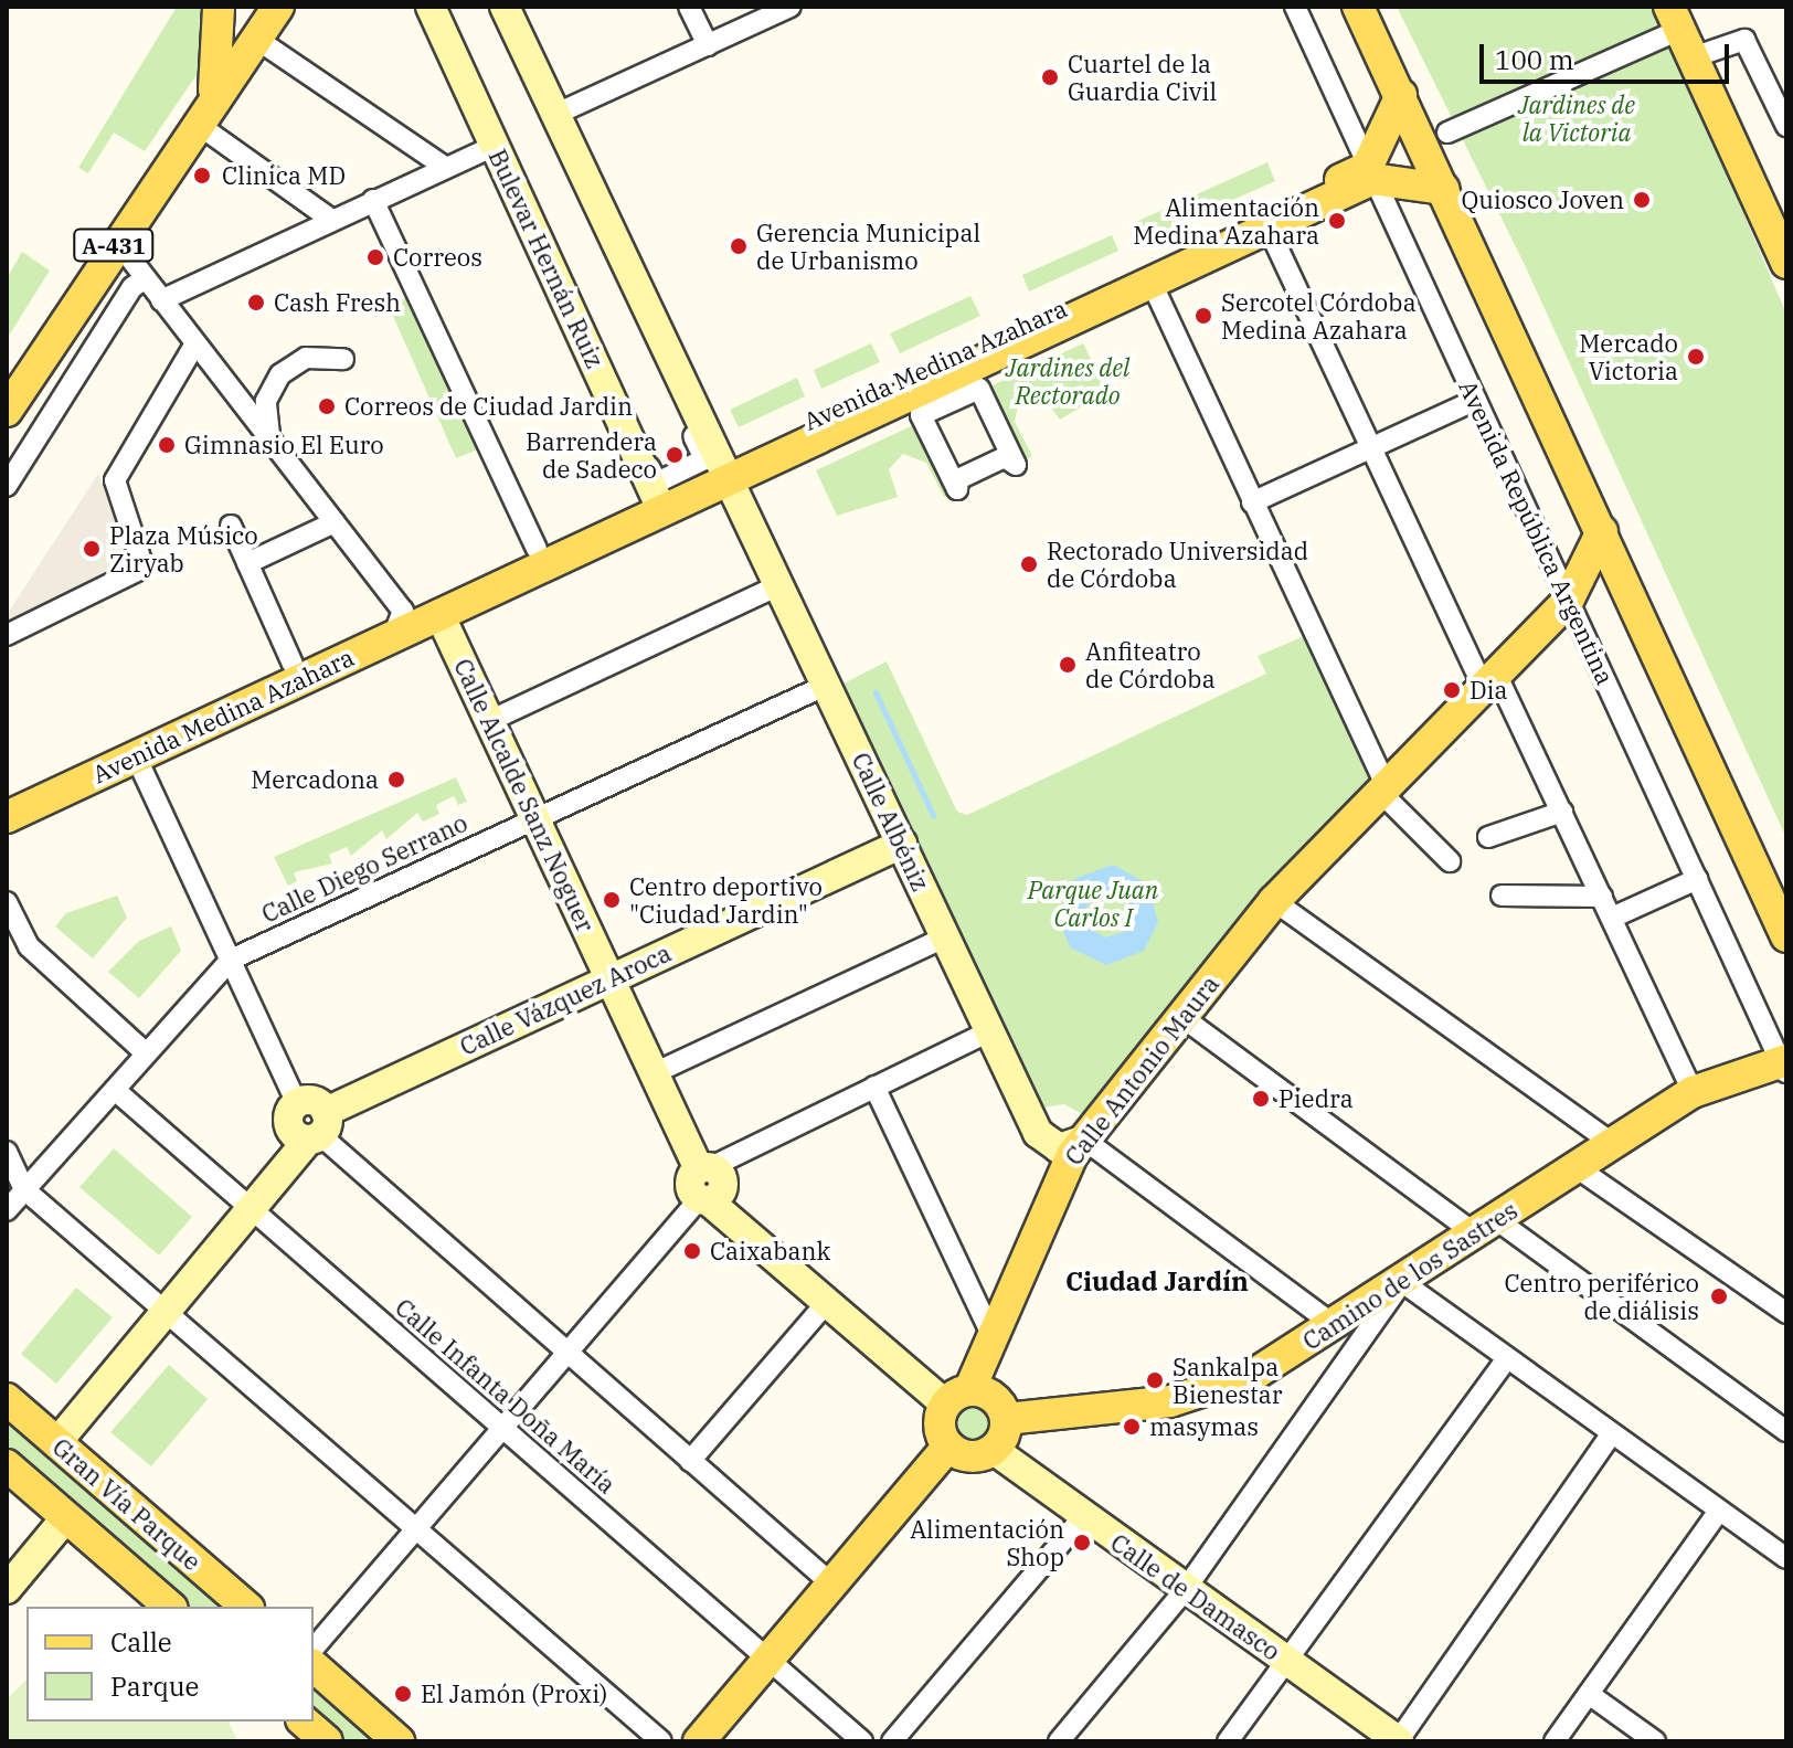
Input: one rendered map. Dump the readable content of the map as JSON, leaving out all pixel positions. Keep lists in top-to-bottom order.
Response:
{
  "streets": {
    "main road": [
      "A-431",
      "Avenida Medina Azahara",
      "Calle Antonio Maura",
      "Camino de los Sastres",
      "Gran Vía Parque"
    ],
    "street": [
      "Bulevar Hernán Ruiz",
      "Avenida República Argentina",
      "Calle Alcalde Sanz Noguer",
      "Calle Albéniz",
      "Calle Diego Serrano",
      "Calle Vázquez Aroca",
      "Calle Infanta Doña María",
      "Calle de Damasco"
    ]
  },
  "crossings": [
    ["Bulevar Hernán Ruiz", "Avenida Medina Azahara"],
    ["Avenida Medina Azahara", "Avenida República Argentina"],
    ["Avenida Medina Azahara", "Calle Alcalde Sanz Noguer"],
    ["Avenida Medina Azahara", "Calle Albéniz"],
    ["Avenida República Argentina", "Calle Antonio Maura"],
    ["Avenida República Argentina", "Camino de los Sastres"],
    ["Calle Alcalde Sanz Noguer", "Calle Diego Serrano"],
    ["Calle Alcalde Sanz Noguer", "Calle Vázquez Aroca"],
    ["Calle Albéniz", "Calle Diego Serrano"],
    ["Calle Albéniz", "Calle Vázquez Aroca"],
    ["Calle Albéniz", "Calle Antonio Maura"],
    ["Calle Diego Serrano", "Calle Infanta Doña María"],
    ["Calle Vázquez Aroca", "Calle Infanta Doña María"],
    ["Calle Vázquez Aroca", "Gran Vía Parque"],
    ["Calle Antonio Maura", "Camino de los Sastres"],
    ["Calle Antonio Maura", "Calle de Damasco"],
    ["Camino de los Sastres", "Calle de Damasco"]
  ],
  "districts": ["Ciudad Jardín"],
  "parks": ["Jardines de la Victoria", "Jardines del Rectorado", "Parque Juan Carlos I"],
  "places": [
    "Cuartel de la Guardia Civil",
    "Clinica MD",
    "Quiosco Joven",
    "Alimentación Medina Azahara",
    "Gerencia Municipal de Urbanismo",
    "Correos",
    "Cash Fresh",
    "Sercotel Córdoba Medina Azahara",
    "Mercado Victoria",
    "Correos de Ciudad Jardin",
    "Gimnasio El Euro",
    "Barrendera de Sadeco",
    "Plaza Músico Ziryab",
    "Rectorado Universidad de Córdoba",
    "Anfiteatro de Córdoba",
    "Dia",
    "Mercadona",
    "Centro deportivo \"Ciudad Jardin\"",
    "Piedra",
    "Caixabank",
    "Centro periférico de diálisis",
    "Sankalpa Bienestar",
    "masymas",
    "Alimentación Shop",
    "El Jamón (Proxi)"
  ],
  "legend": ["Calle", "Parque"],
  "scale_bar": "100 m"
}
